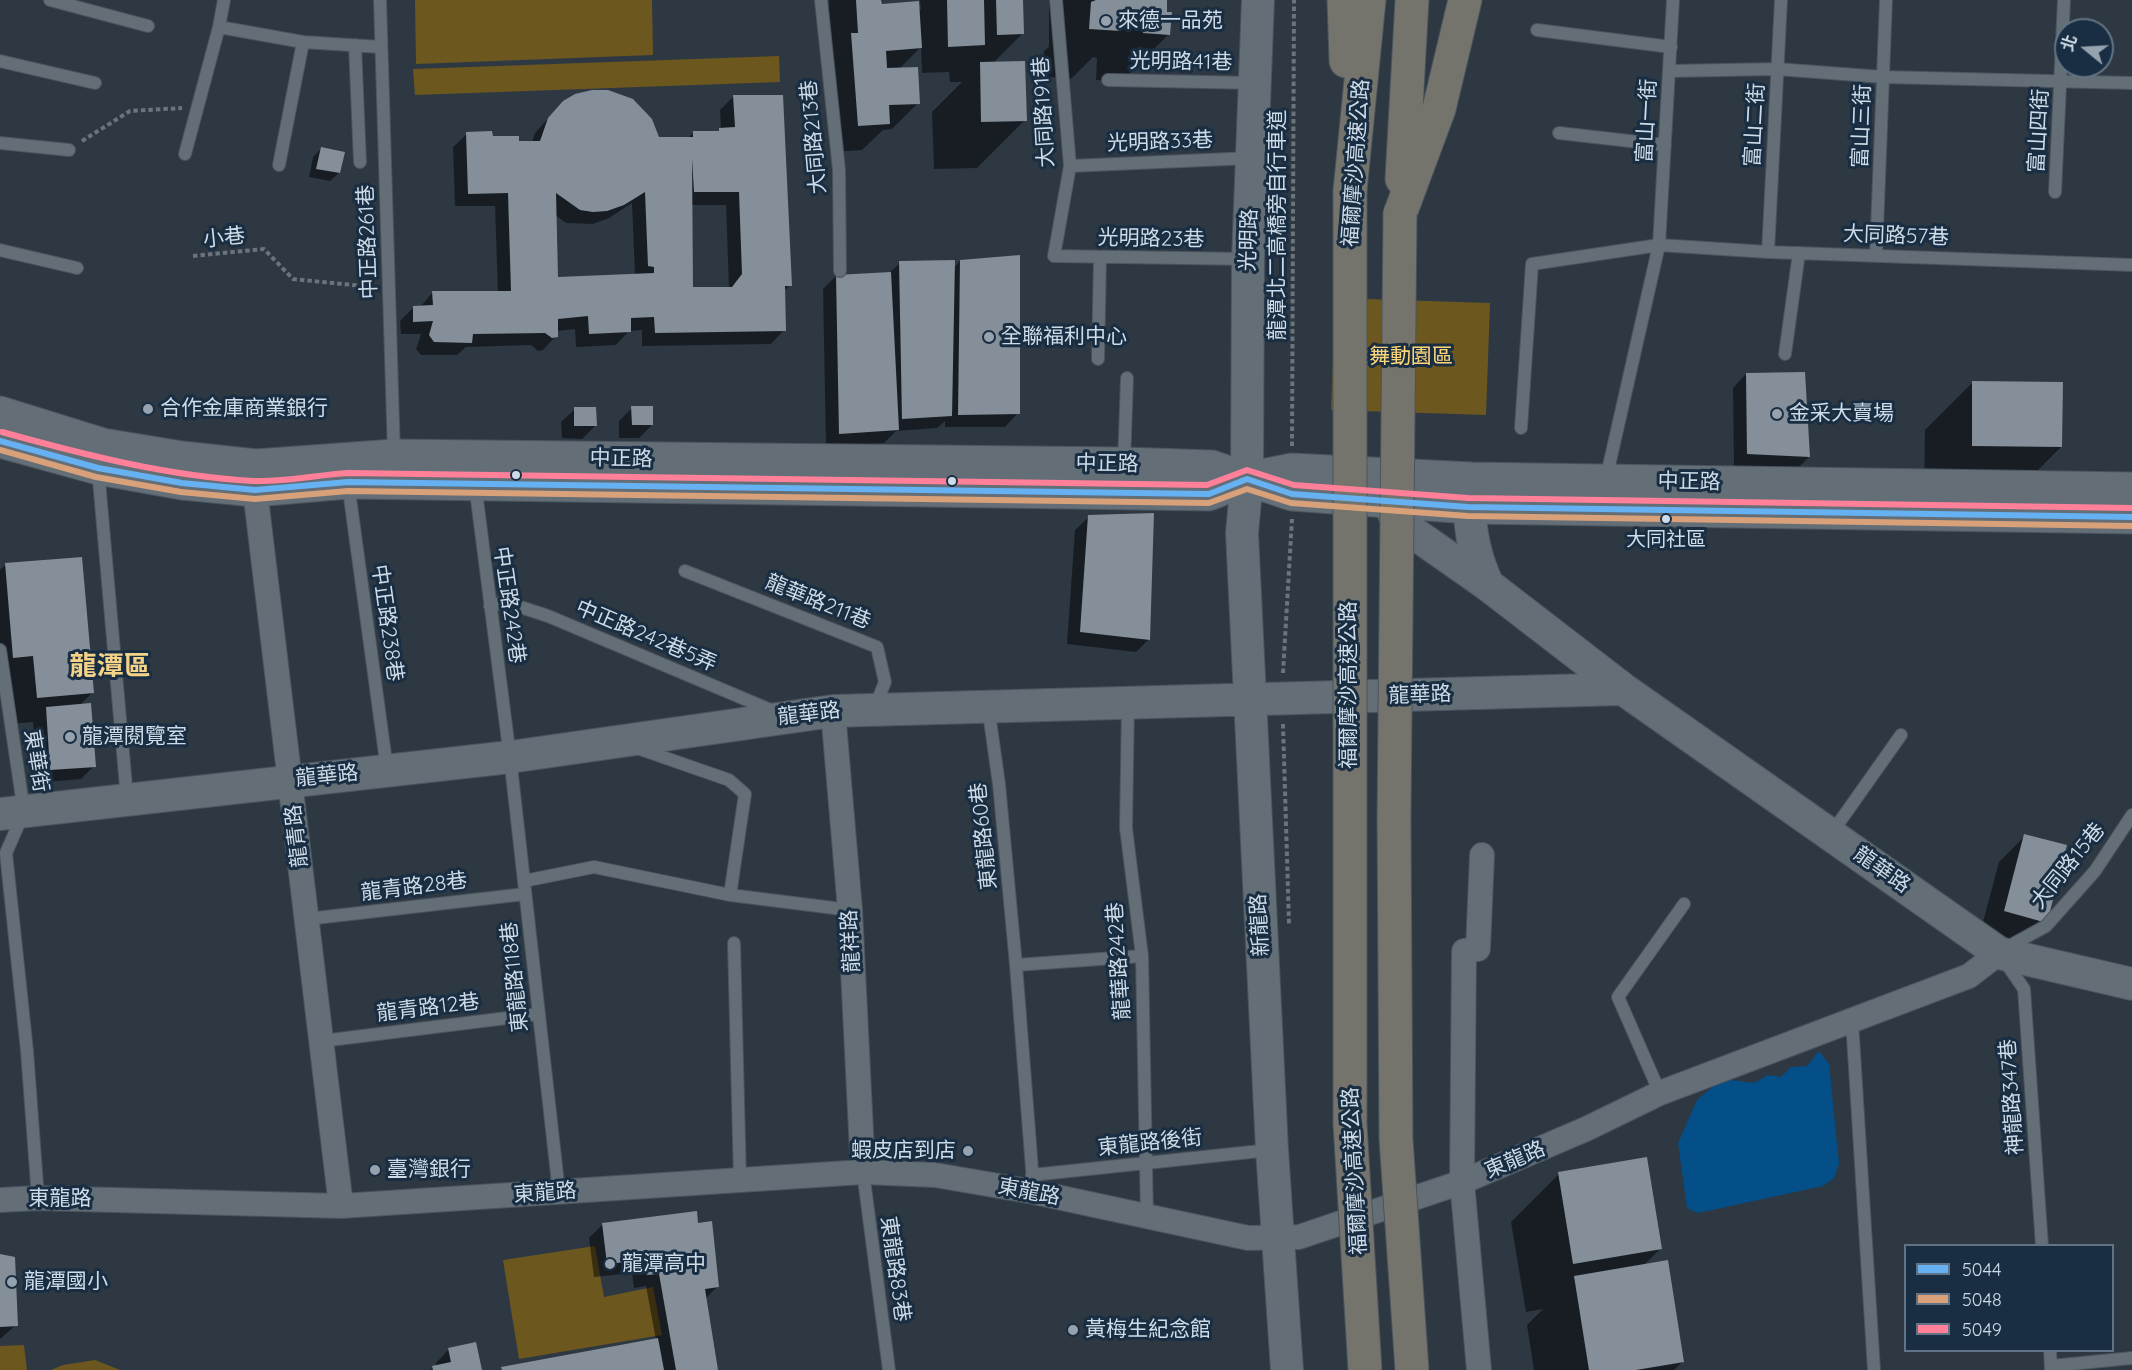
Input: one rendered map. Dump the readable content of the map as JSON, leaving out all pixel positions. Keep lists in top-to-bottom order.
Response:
{
  "streets": {
    "highway": ["福爾摩沙高速公路"],
    "main road": ["中正路"],
    "street": [
      "光明路",
      "龍華路",
      "龍青路",
      "新龍路",
      "龍祥路",
      "東龍路"
    ],
    "lane": [
      "光明路41巷",
      "大同路191巷",
      "富山一街",
      "富山二街",
      "富山三街",
      "富山四街",
      "大同路213巷",
      "光明路33巷",
      "大同路57巷",
      "光明路23巷",
      "中正路261巷",
      "龍華路211巷",
      "中正路242巷",
      "中正路238巷",
      "中正路242巷5弄",
      "東華街",
      "東龍路60巷",
      "大同路15巷",
      "龍青路28巷",
      "龍華路242巷",
      "東龍路118巷",
      "龍青路12巷",
      "神龍路347巷",
      "東龍路後街",
      "東龍路83巷"
    ],
    "path": ["龍潭北二高橋旁自行車道", "小巷"]
  },
  "crossings": [
    ["光明路41巷", "光明路"],
    ["大同路191巷", "光明路33巷"],
    ["大同路191巷", "光明路23巷"],
    ["富山一街", "大同路57巷"],
    ["富山一街", "中正路"],
    ["富山二街", "大同路57巷"],
    ["富山三街", "大同路57巷"],
    ["光明路33巷", "光明路"],
    ["小巷", "中正路261巷"],
    ["光明路23巷", "光明路"],
    ["光明路", "中正路"],
    ["光明路", "新龍路"],
    ["中正路261巷", "中正路"],
    ["中正路", "中正路242巷"],
    ["中正路", "中正路238巷"],
    ["中正路", "龍華路"],
    ["中正路", "龍青路"],
    ["中正路", "新龍路"],
    ["龍華路211巷", "龍華路"],
    ["中正路242巷", "中正路242巷5弄"],
    ["中正路242巷", "龍華路"],
    ["中正路242巷", "東龍路118巷"],
    ["中正路238巷", "龍華路"],
    ["中正路242巷5弄", "龍華路"],
    ["龍華路", "東華街"],
    ["龍華路", "龍青路"],
    ["龍華路", "東龍路60巷"],
    ["龍華路", "大同路15巷"],
    ["龍華路", "新龍路"],
    ["龍華路", "龍祥路"],
    ["龍華路", "龍華路242巷"],
    ["龍華路", "東龍路118巷"],
    ["龍華路", "神龍路347巷"],
    ["龍華路", "東龍路"],
    ["東華街", "東龍路"],
    ["龍青路", "龍青路28巷"],
    ["龍青路", "龍青路12巷"],
    ["龍青路", "東龍路"],
    ["東龍路60巷", "東龍路後街"],
    ["東龍路60巷", "東龍路"],
    ["大同路15巷", "神龍路347巷"],
    ["大同路15巷", "東龍路"],
    ["龍青路28巷", "東龍路118巷"],
    ["新龍路", "東龍路後街"],
    ["新龍路", "東龍路"],
    ["龍祥路", "東龍路"],
    ["龍祥路", "東龍路83巷"],
    ["龍華路242巷", "東龍路後街"],
    ["龍華路242巷", "東龍路"],
    ["東龍路118巷", "龍青路12巷"],
    ["東龍路118巷", "東龍路"],
    ["神龍路347巷", "東龍路"],
    ["東龍路後街", "東龍路"],
    ["東龍路", "東龍路83巷"]
  ],
  "districts": ["龍潭區"],
  "parks": ["舞動園區"],
  "places": [
    "來德一品苑",
    "全聯福利中心",
    "合作金庫商業銀行",
    "金采大賣場",
    "大同社區",
    "龍潭閱覽室",
    "蝦皮店到店",
    "臺灣銀行",
    "龍潭高中",
    "龍潭國小",
    "黃梅生紀念館"
  ],
  "lines": ["transit line 5049", "transit line 5044", "transit line 5048"],
  "legend": ["5044", "5048", "5049"],
  "north": "left"
}
